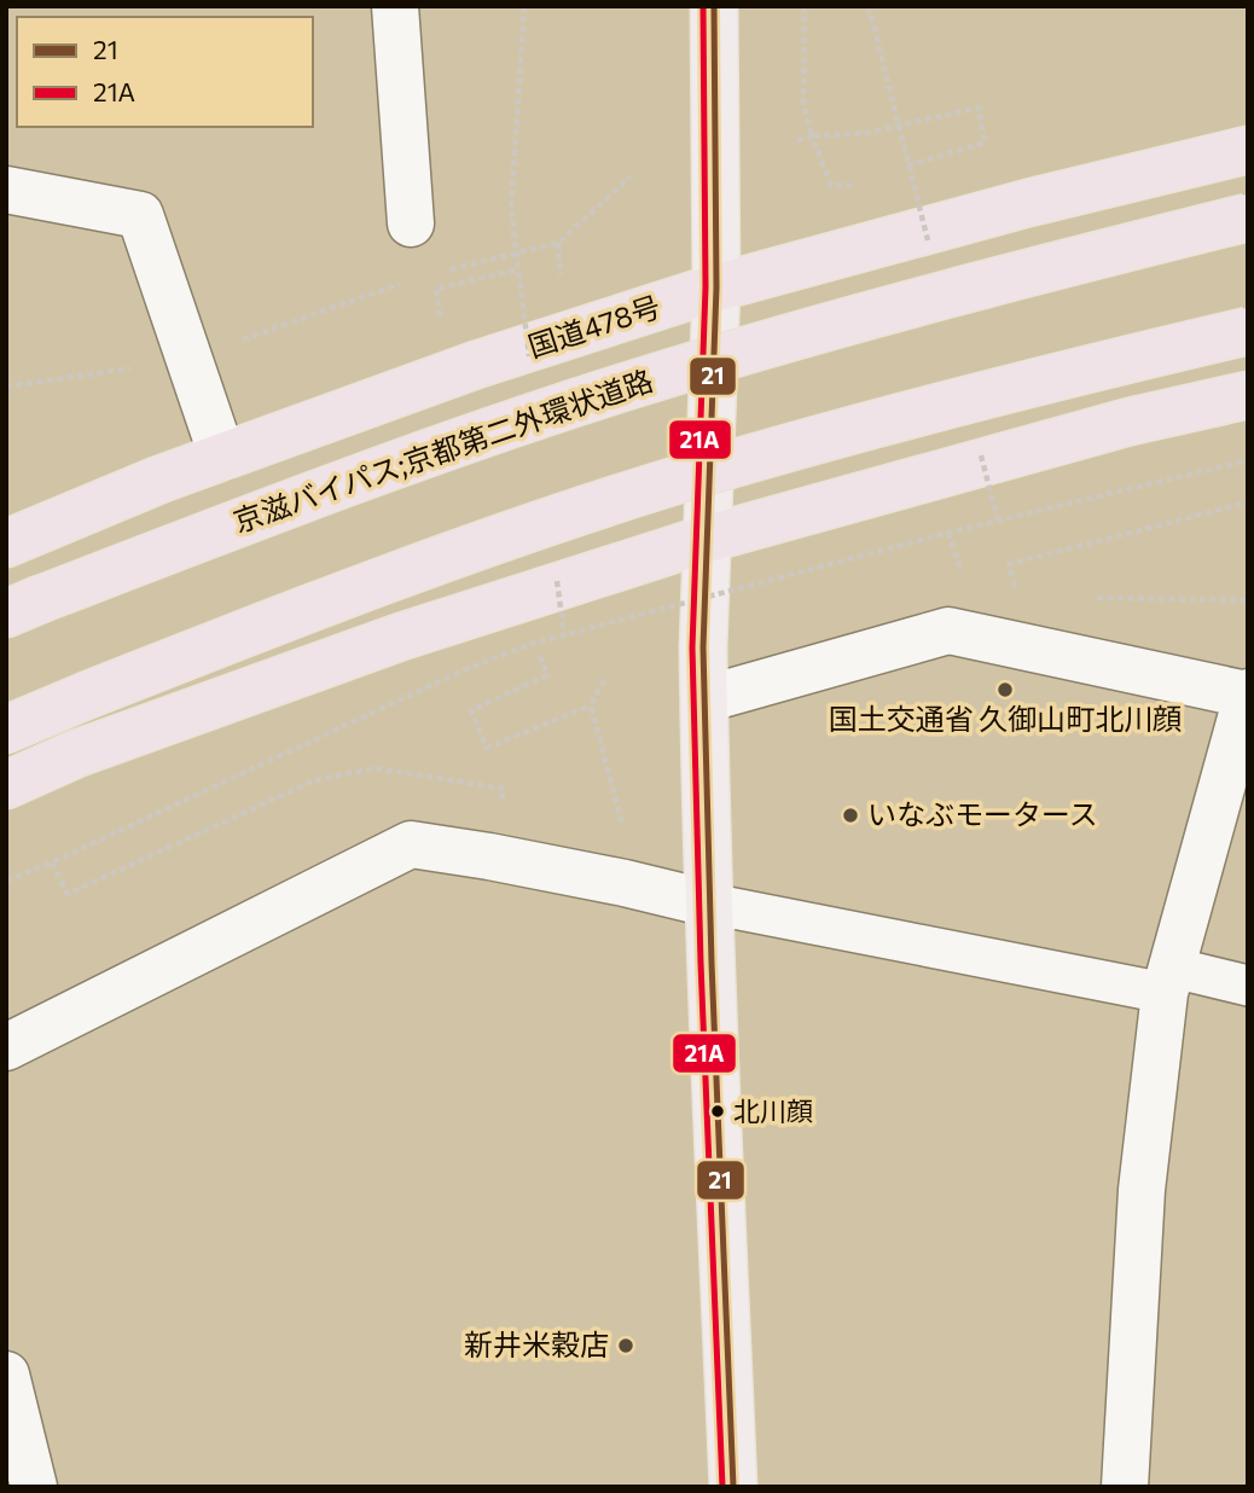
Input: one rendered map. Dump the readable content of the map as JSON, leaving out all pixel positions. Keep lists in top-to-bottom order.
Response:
{
  "streets": {
    "highway": ["国道478号", "京滋バイパス;京都第二外環状道路"]
  },
  "places": [
    "国土交通省 久御山町北川顔",
    "いなぶモータース",
    "北川顔",
    "新井米穀店"
  ],
  "lines": ["transit line 21", "transit line 21A"],
  "legend": ["21", "21A"]
}
